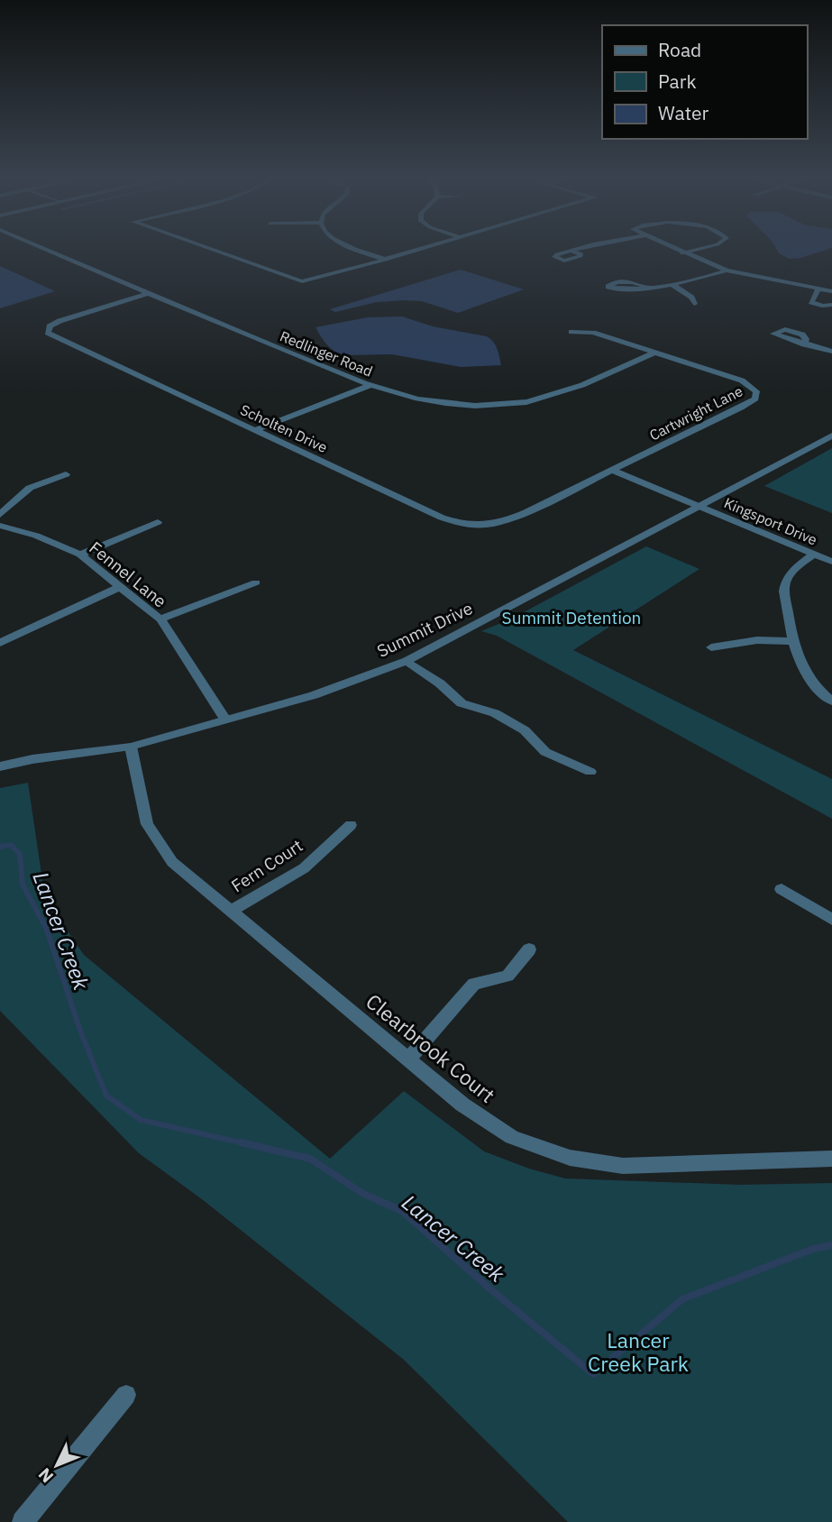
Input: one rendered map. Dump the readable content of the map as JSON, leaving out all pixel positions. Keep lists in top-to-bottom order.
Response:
{
  "streets": {
    "street": [
      "Redlinger Road",
      "Cartwright Lane",
      "Scholten Drive",
      "Kingsport Drive",
      "Fennel Lane",
      "Summit Drive",
      "Fern Court",
      "Clearbrook Court"
    ]
  },
  "crossings": [
    ["Redlinger Road", "Cartwright Lane"],
    ["Redlinger Road", "Scholten Drive"],
    ["Cartwright Lane", "Scholten Drive"],
    ["Cartwright Lane", "Kingsport Drive"],
    ["Scholten Drive", "Kingsport Drive"],
    ["Kingsport Drive", "Summit Drive"],
    ["Fennel Lane", "Summit Drive"],
    ["Summit Drive", "Clearbrook Court"],
    ["Fern Court", "Clearbrook Court"]
  ],
  "water": ["Lancer Creek"],
  "parks": ["Summit Detention", "Lancer Creek Park"],
  "legend": ["Road", "Park", "Water"],
  "north": "bottom left"
}
